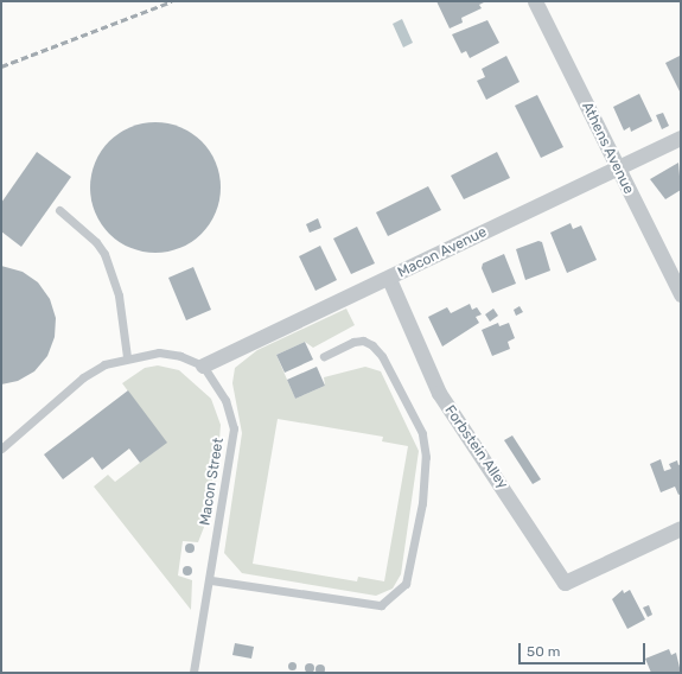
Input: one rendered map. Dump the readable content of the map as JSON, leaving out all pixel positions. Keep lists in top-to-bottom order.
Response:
{
  "streets": {
    "street": ["Athens Avenue", "Macon Avenue", "Forbstein Alley"],
    "lane": ["Macon Street"]
  },
  "crossings": [
    ["Athens Avenue", "Macon Avenue"],
    ["Macon Avenue", "Forbstein Alley"],
    ["Macon Avenue", "Macon Street"]
  ],
  "scale_bar": "50 m"
}
